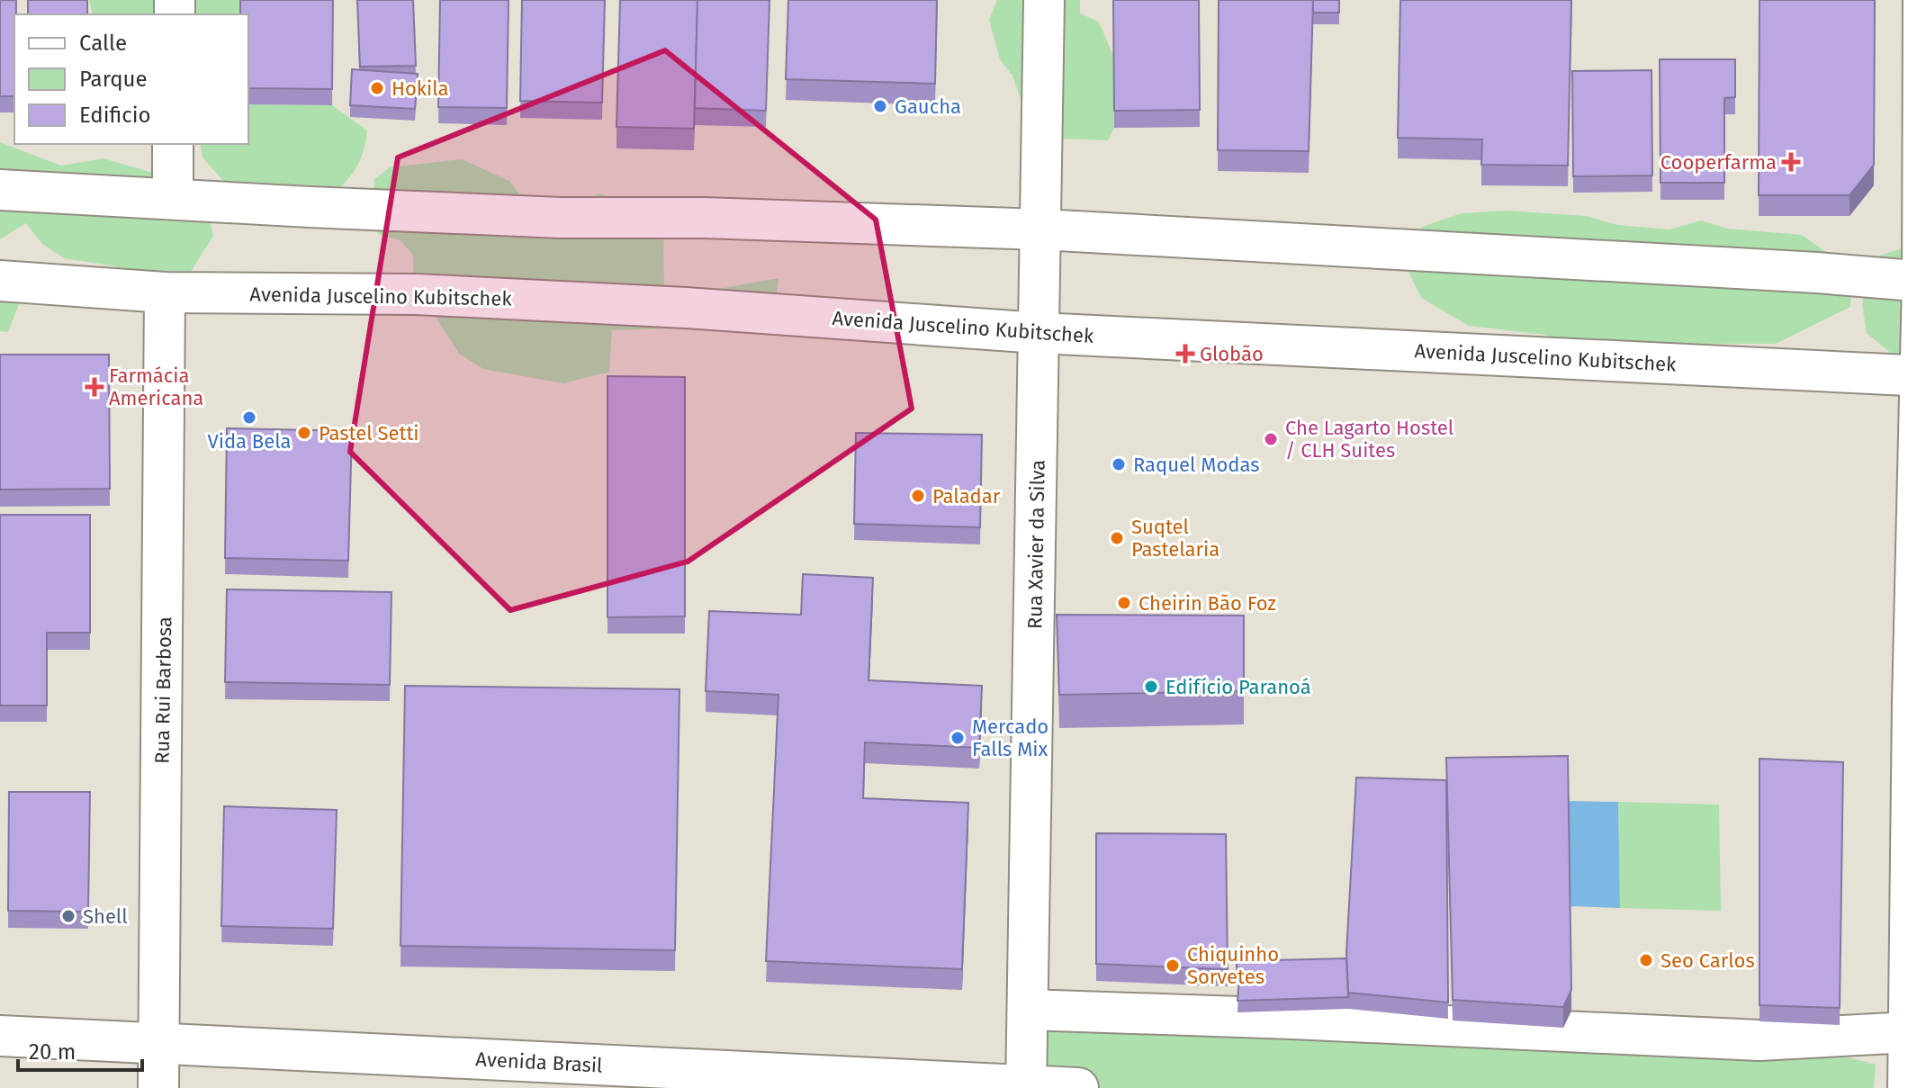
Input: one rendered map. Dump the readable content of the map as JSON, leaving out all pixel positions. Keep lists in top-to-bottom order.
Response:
{
  "streets": {
    "street": [
      "Avenida Juscelino Kubitschek",
      "Rua Xavier da Silva",
      "Rua Rui Barbosa",
      "Avenida Brasil"
    ]
  },
  "crossings": [
    ["Avenida Juscelino Kubitschek", "Rua Xavier da Silva"],
    ["Avenida Juscelino Kubitschek", "Rua Rui Barbosa"],
    ["Rua Xavier da Silva", "Avenida Brasil"],
    ["Rua Rui Barbosa", "Avenida Brasil"]
  ],
  "places": {
    "other": [
      "Hokila",
      "Gaucha",
      "Vida Bela",
      "Pastel Setti",
      "Che Lagarto Hostel / CLH Suites",
      "Raquel Modas",
      "Paladar",
      "Suqtel Pastelaria",
      "Cheirin Bão Foz",
      "Edifício Paranoá",
      "Mercado Falls Mix",
      "Shell",
      "Seo Carlos",
      "Chiquinho Sorvetes"
    ],
    "health": ["Cooperfarma", "Globão", "Farmácia Americana"]
  },
  "legend": ["Calle", "Parque", "Edificio"],
  "scale_bar": "20 m"
}
